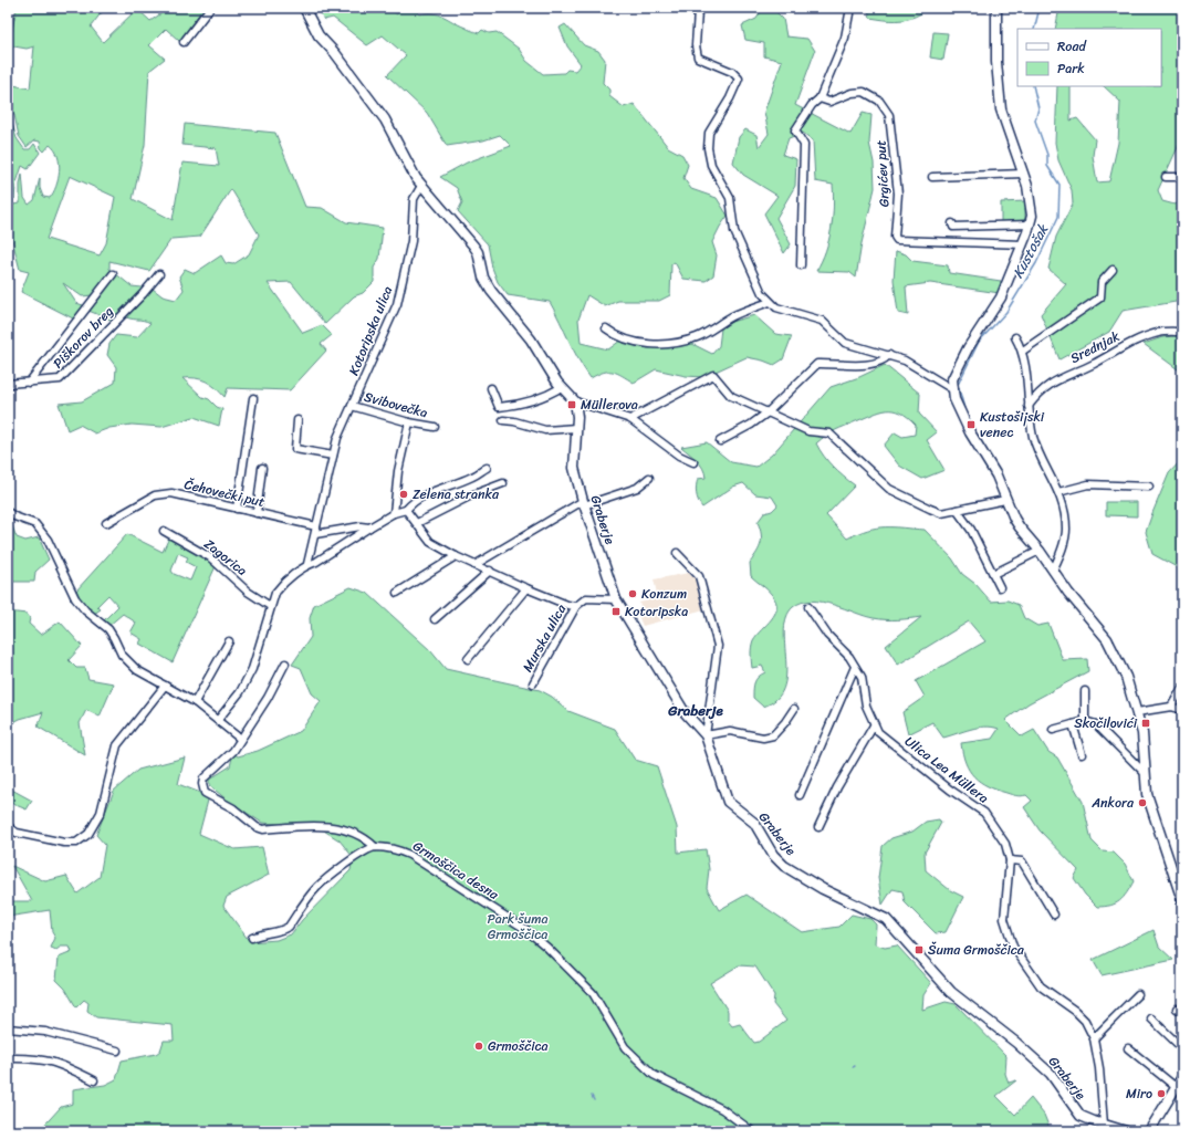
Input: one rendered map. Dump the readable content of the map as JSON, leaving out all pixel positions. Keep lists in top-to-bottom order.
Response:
{
  "streets": {
    "street": [
      "Grgićev put",
      "Kotoripska ulica",
      "Piškorov breg",
      "Srednjak",
      "Svibovečka",
      "Čehovečki put",
      "Graberje",
      "Zagorica",
      "Murska ulica",
      "Ulica Lea Müllera",
      "Grmoščica desna"
    ]
  },
  "crossings": [
    ["Kotoripska ulica", "Svibovečka"],
    ["Kotoripska ulica", "Čehovečki put"],
    ["Graberje", "Ulica Lea Müllera"]
  ],
  "districts": ["Graberje"],
  "water": ["Kustošak"],
  "parks": ["Park šuma Grmoščica"],
  "places": {
    "transit": [
      "Müllerova",
      "Kustošijski venec",
      "Kotoripska",
      "Skočilovići",
      "Šuma Grmoščica"
    ],
    "other": [
      "Zelena stranka",
      "Konzum",
      "Ankora",
      "Grmoščica",
      "Miro"
    ]
  },
  "legend": ["Road", "Park"]
}
